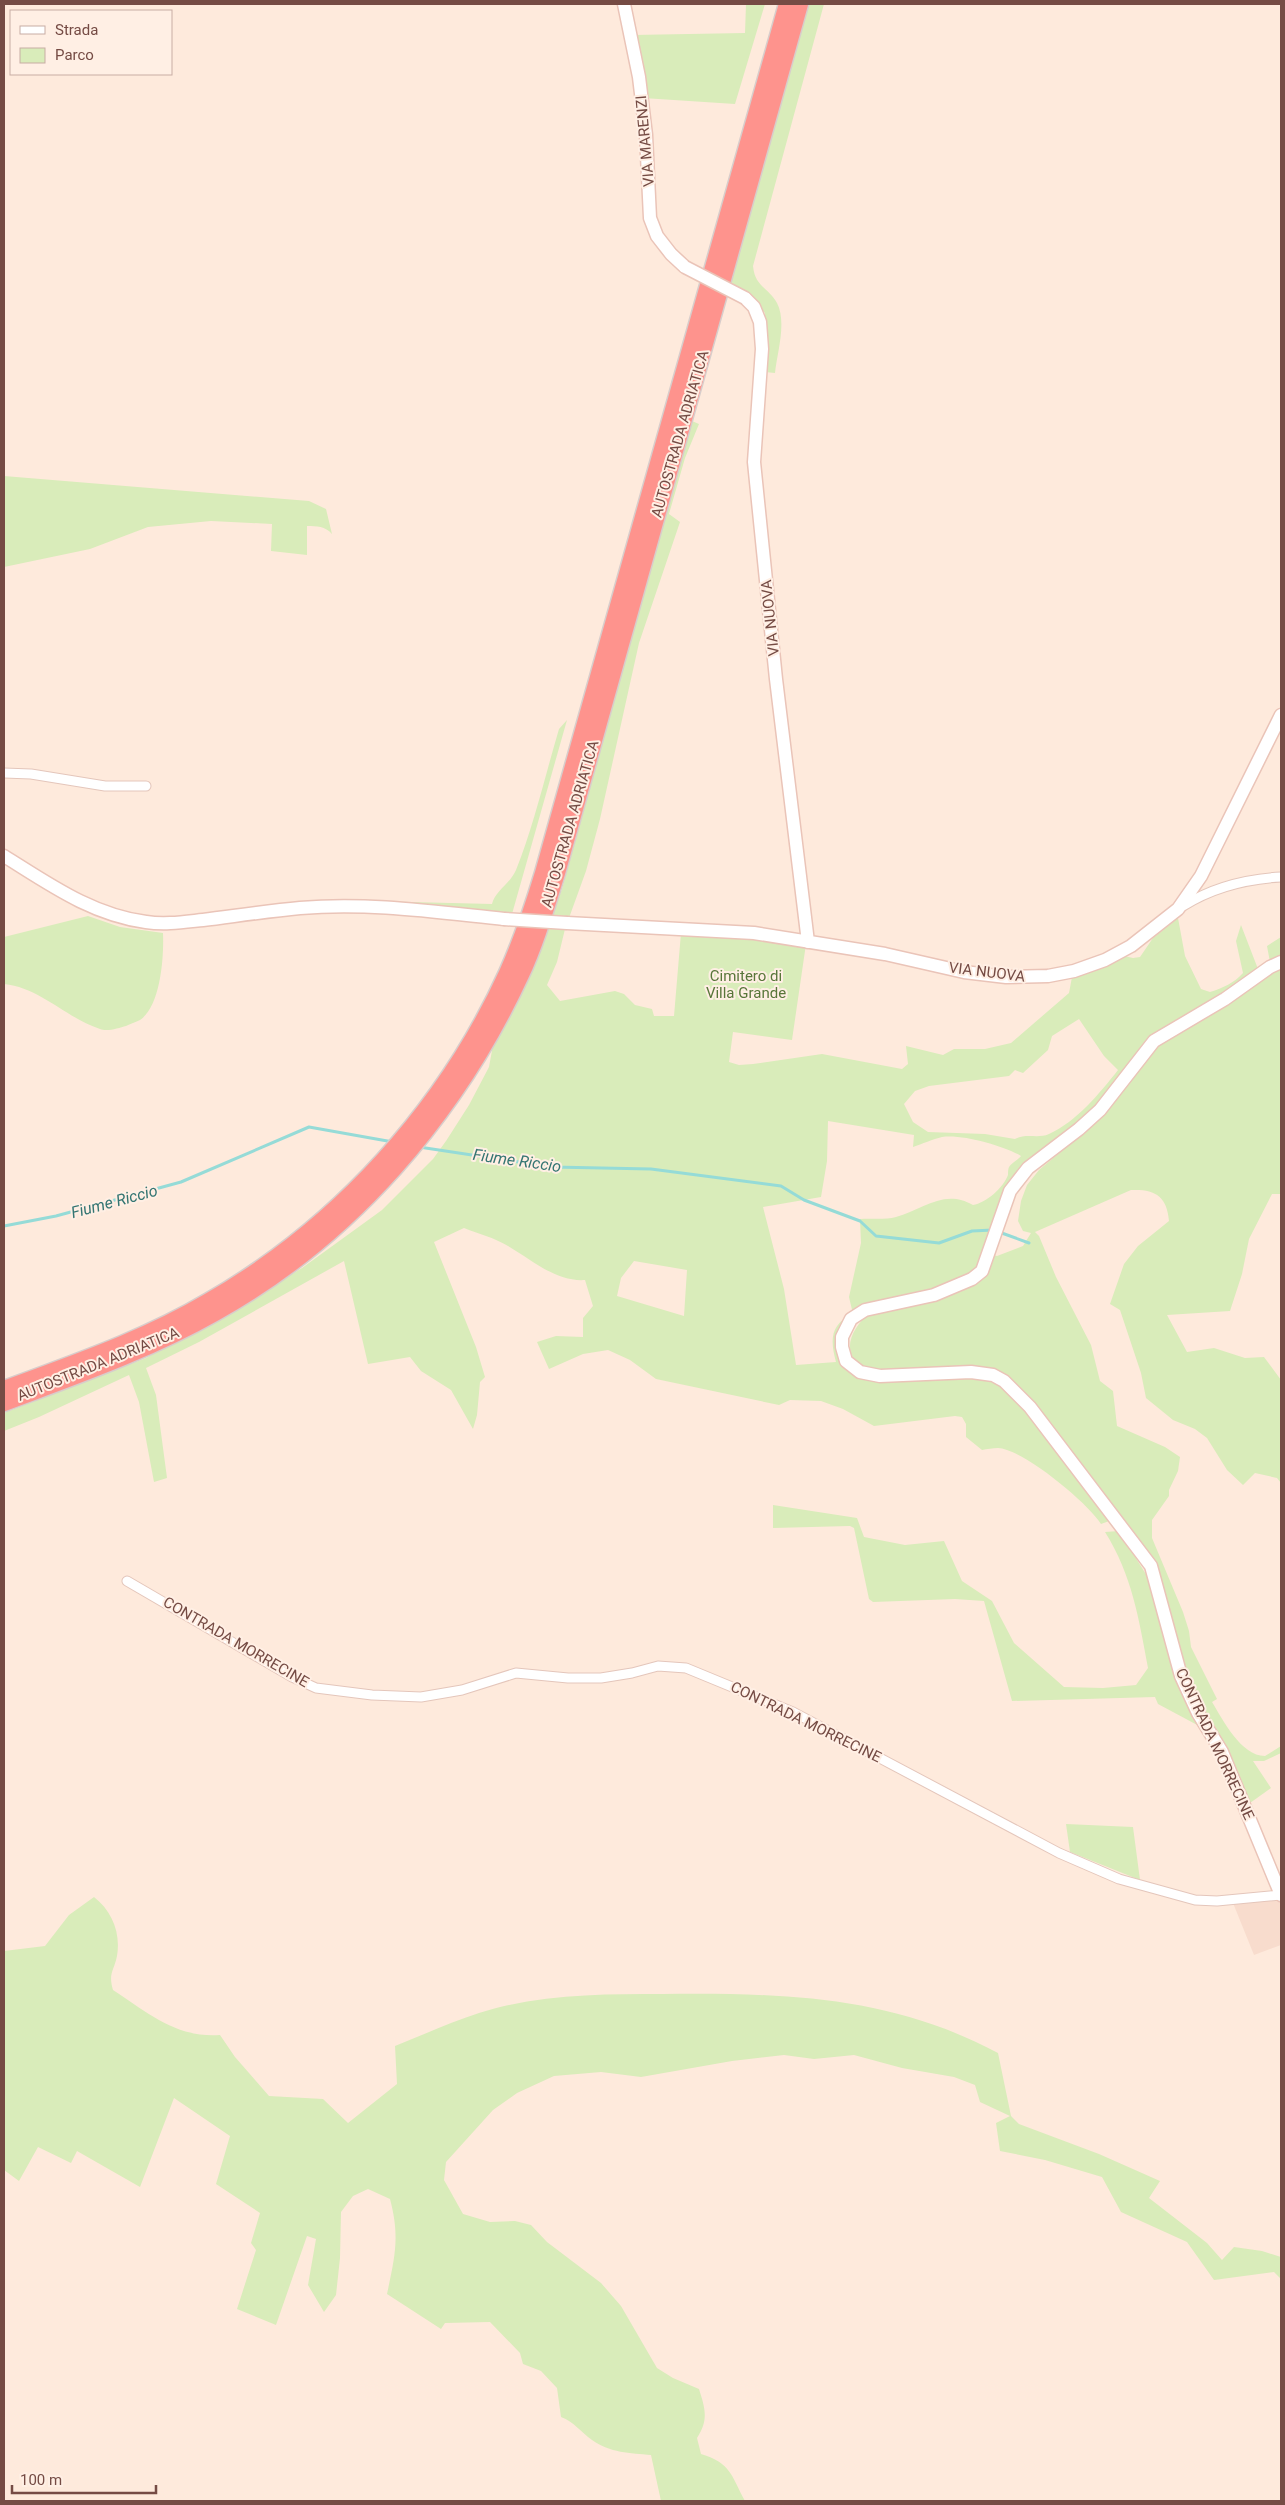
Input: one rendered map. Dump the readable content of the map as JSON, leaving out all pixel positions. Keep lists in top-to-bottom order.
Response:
{
  "streets": {
    "highway": ["AUTOSTRADA ADRIATICA"],
    "street": ["VIA MARENZI", "VIA NUOVA", "CONTRADA MORRECINE"]
  },
  "crossings": [
    ["VIA MARENZI", "VIA NUOVA"]
  ],
  "water": ["Fiume Riccio"],
  "parks": ["Cimitero di Villa Grande"],
  "legend": ["Strada", "Parco"],
  "scale_bar": "100 m"
}
